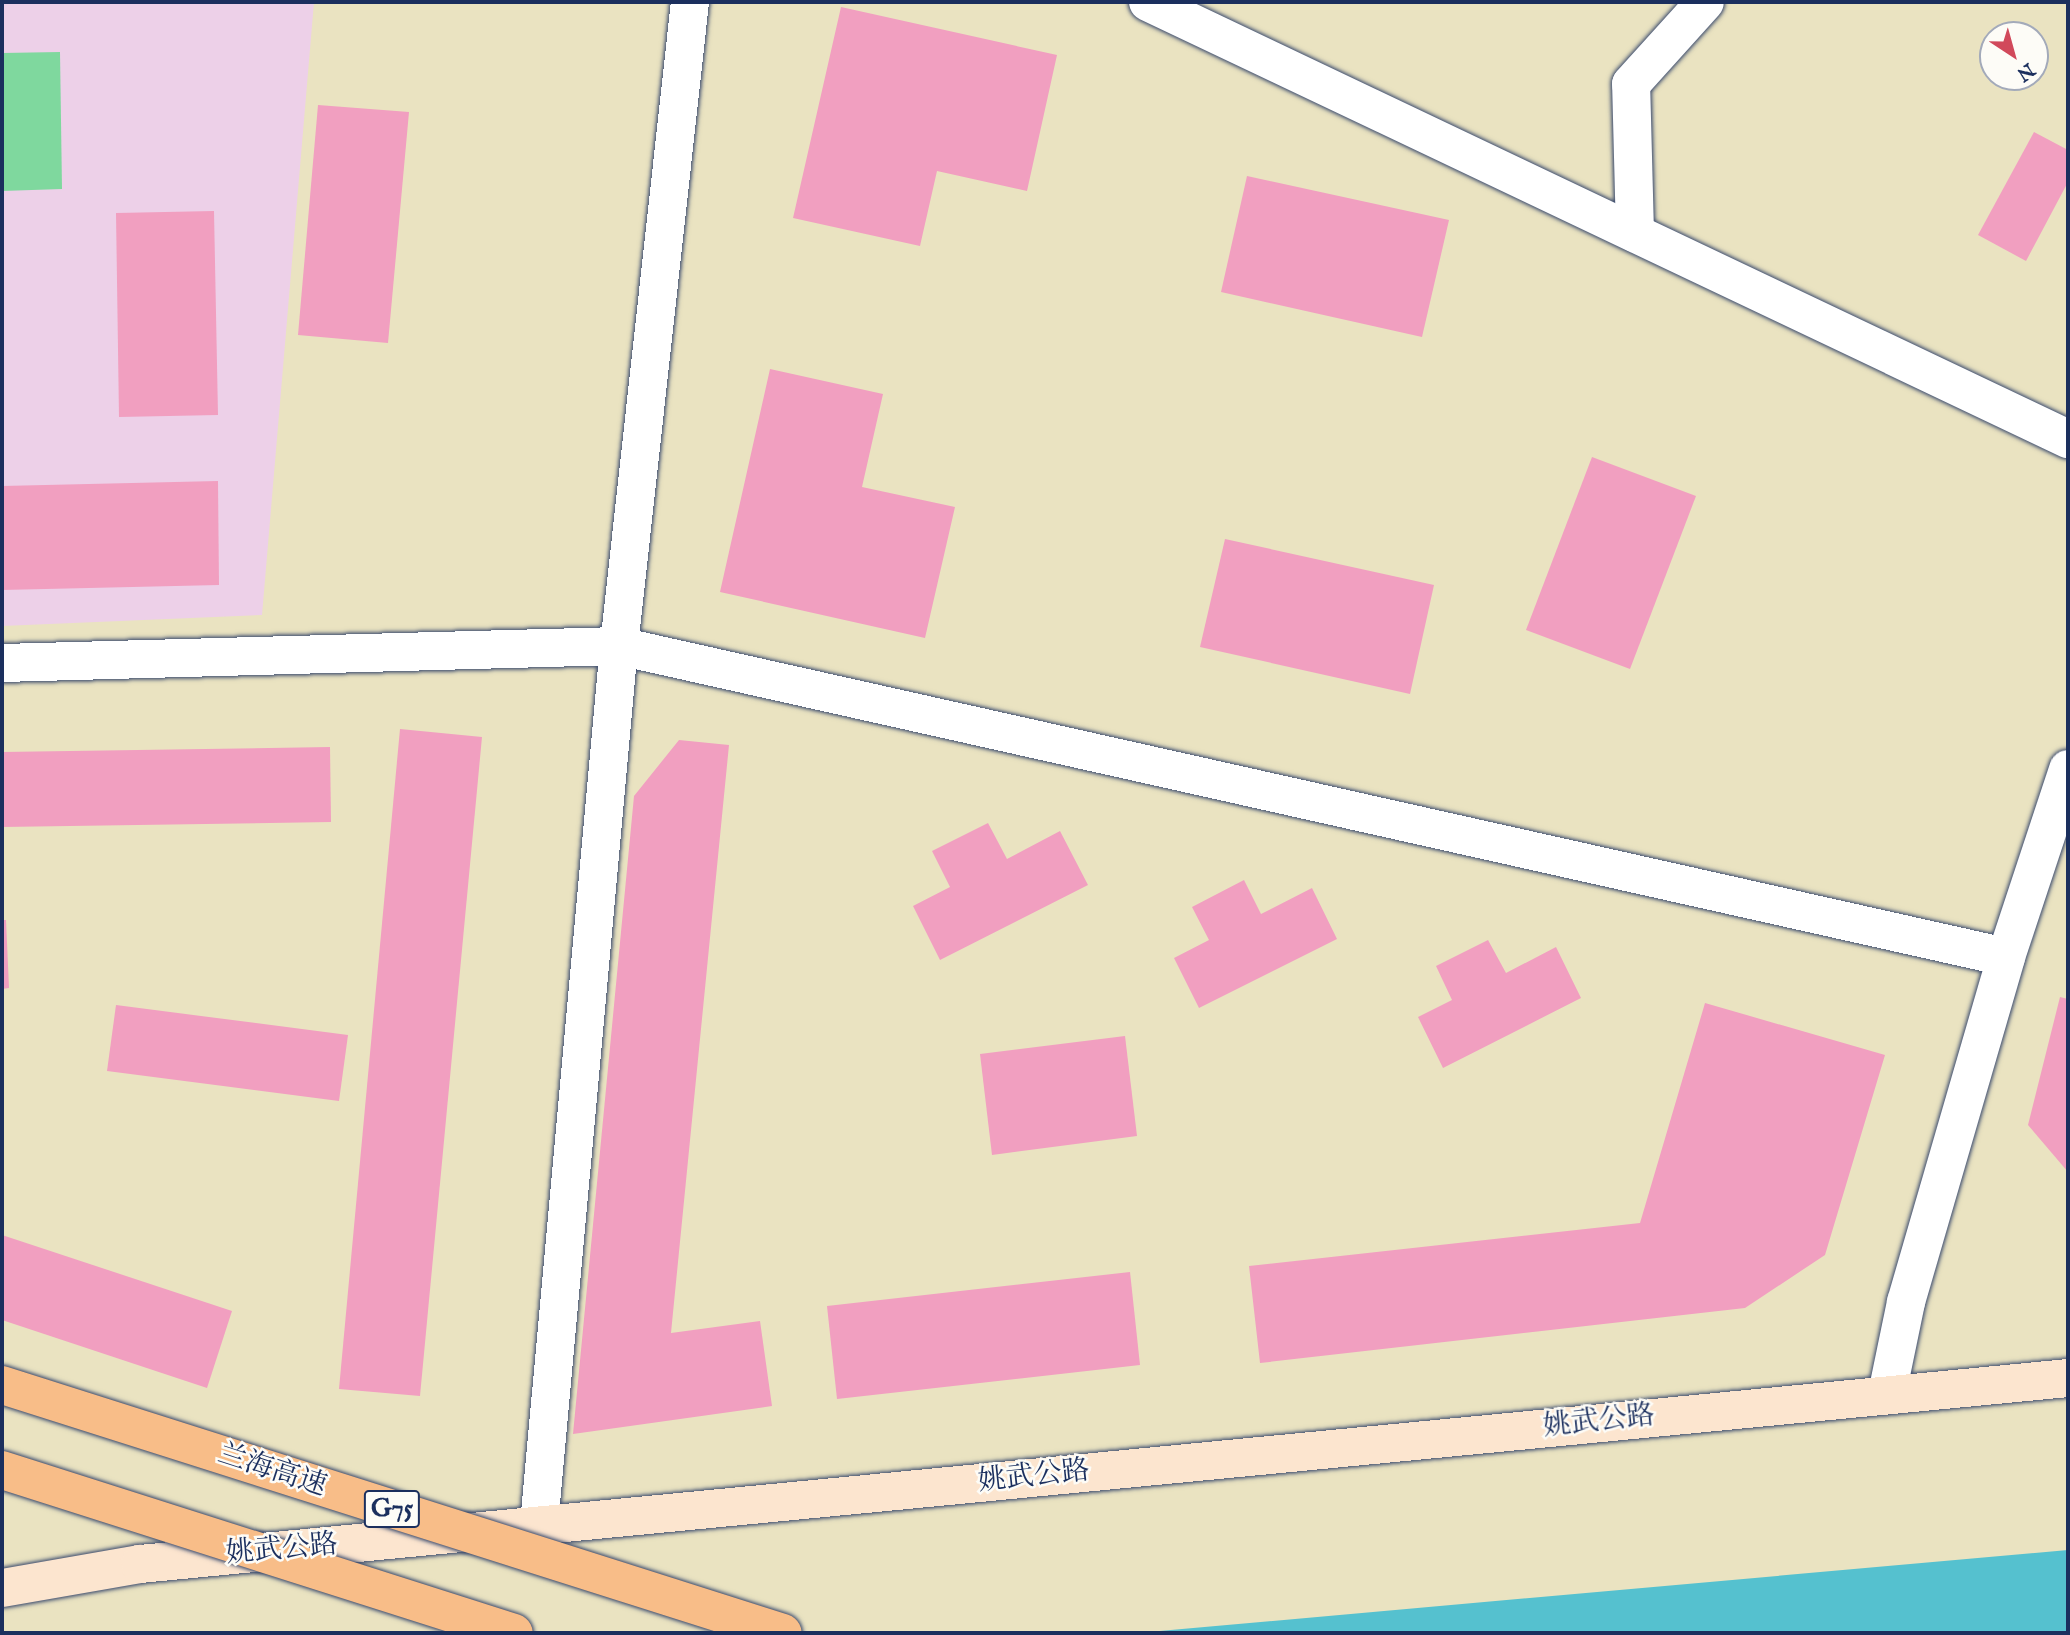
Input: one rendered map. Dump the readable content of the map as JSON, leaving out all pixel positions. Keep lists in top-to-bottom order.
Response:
{
  "streets": {
    "highway": ["兰海高速", "G75"],
    "main road": ["姚武公路"]
  },
  "north": "bottom right"
}
